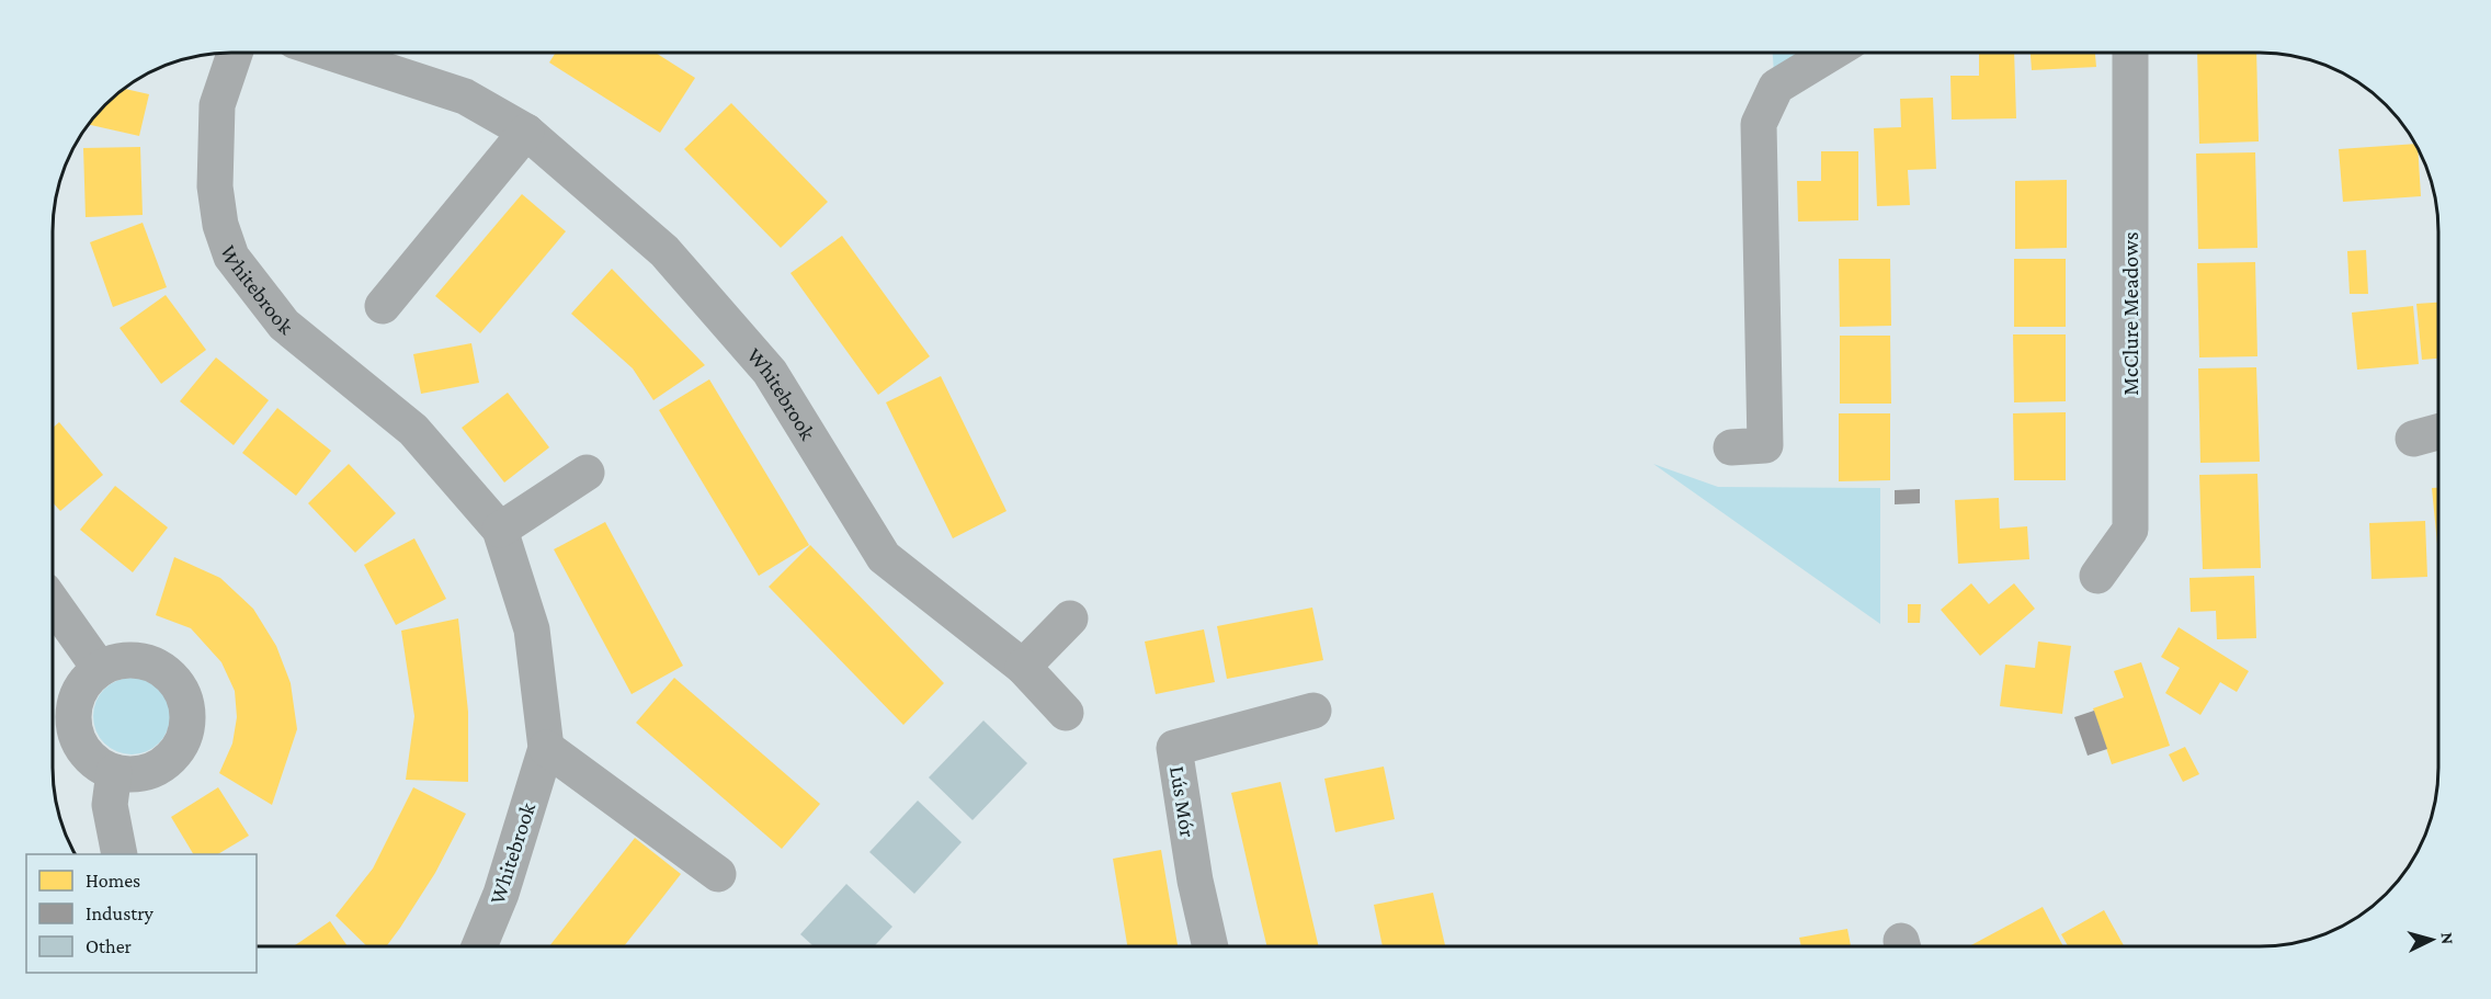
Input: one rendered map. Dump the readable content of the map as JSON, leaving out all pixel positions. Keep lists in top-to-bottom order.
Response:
{
  "streets": {
    "street": ["Whitebrook", "McClure Meadows", "Lús Mór"]
  },
  "legend": ["Homes", "Industry", "Other"],
  "north": "right"
}
